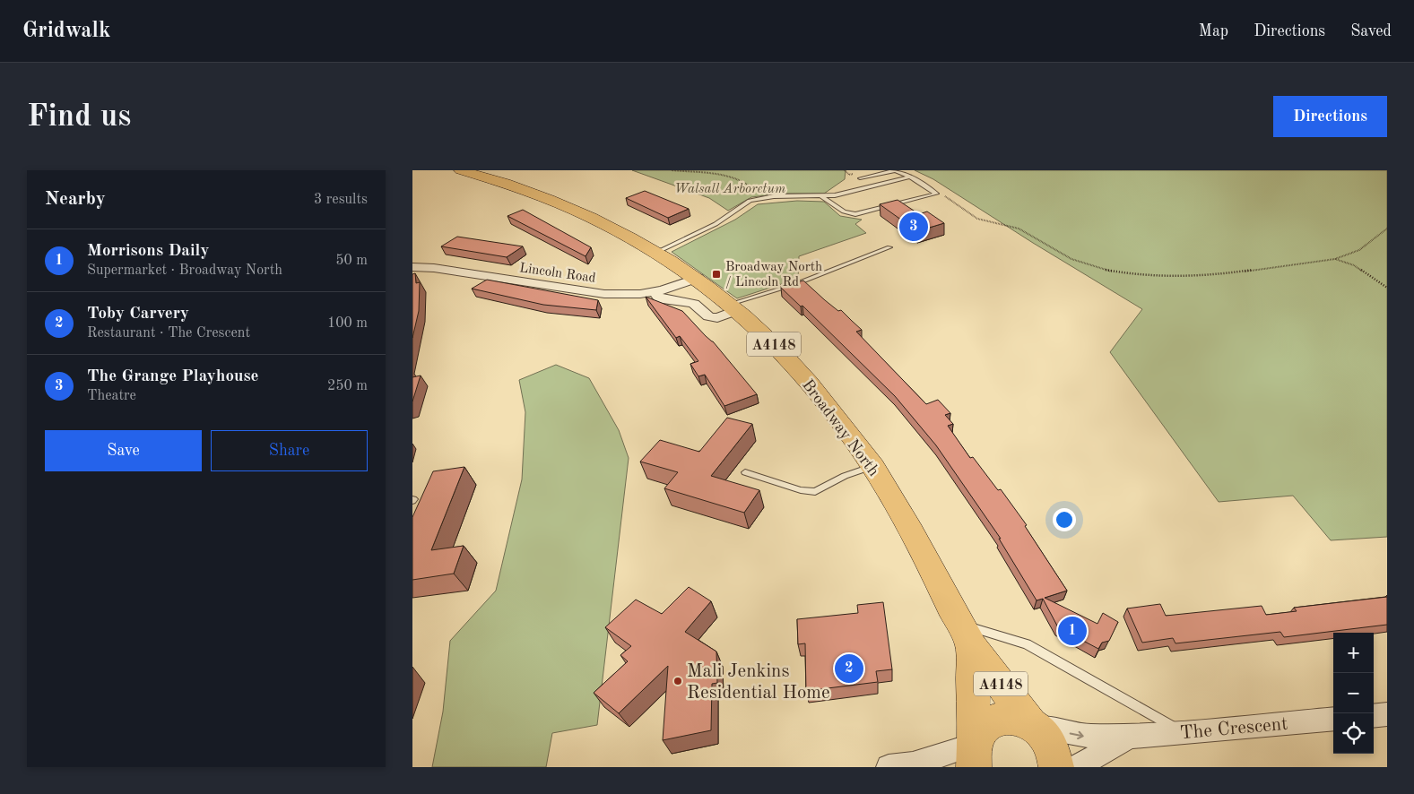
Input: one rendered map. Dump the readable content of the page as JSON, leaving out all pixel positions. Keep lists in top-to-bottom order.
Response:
{
  "streets": {
    "highway": ["A4148", "Broadway North"],
    "street": ["Lincoln Road", "The Crescent"]
  },
  "crossings": [
    ["Lincoln Road", "Broadway North"],
    ["Broadway North", "The Crescent"]
  ],
  "parks": ["Walsall Arboretum"],
  "places": {
    "transit": ["Broadway North / Lincoln Rd"],
    "other": ["Mali Jenkins Residential Home"]
  },
  "page": {
    "header": "Gridwalk",
    "nav": ["Map", "Directions", "Saved"],
    "buttons": [
      "Directions",
      ["Save", "Share"]
    ],
    "title": "Find us",
    "heading": ["Nearby", "3 results"],
    "pins": ["3", "1", "2"],
    "list": [
      {
        "mark": "1",
        "name": "Morrisons Daily",
        "note": "Supermarket · Broadway North",
        "value": "50 m"
      },
      {
        "mark": "2",
        "name": "Toby Carvery",
        "note": "Restaurant · The Crescent",
        "value": "100 m"
      },
      {
        "mark": "3",
        "name": "The Grange Playhouse",
        "note": "Theatre",
        "value": "250 m"
      }
    ],
    "map_buttons": ["+", "−"]
  }
}
